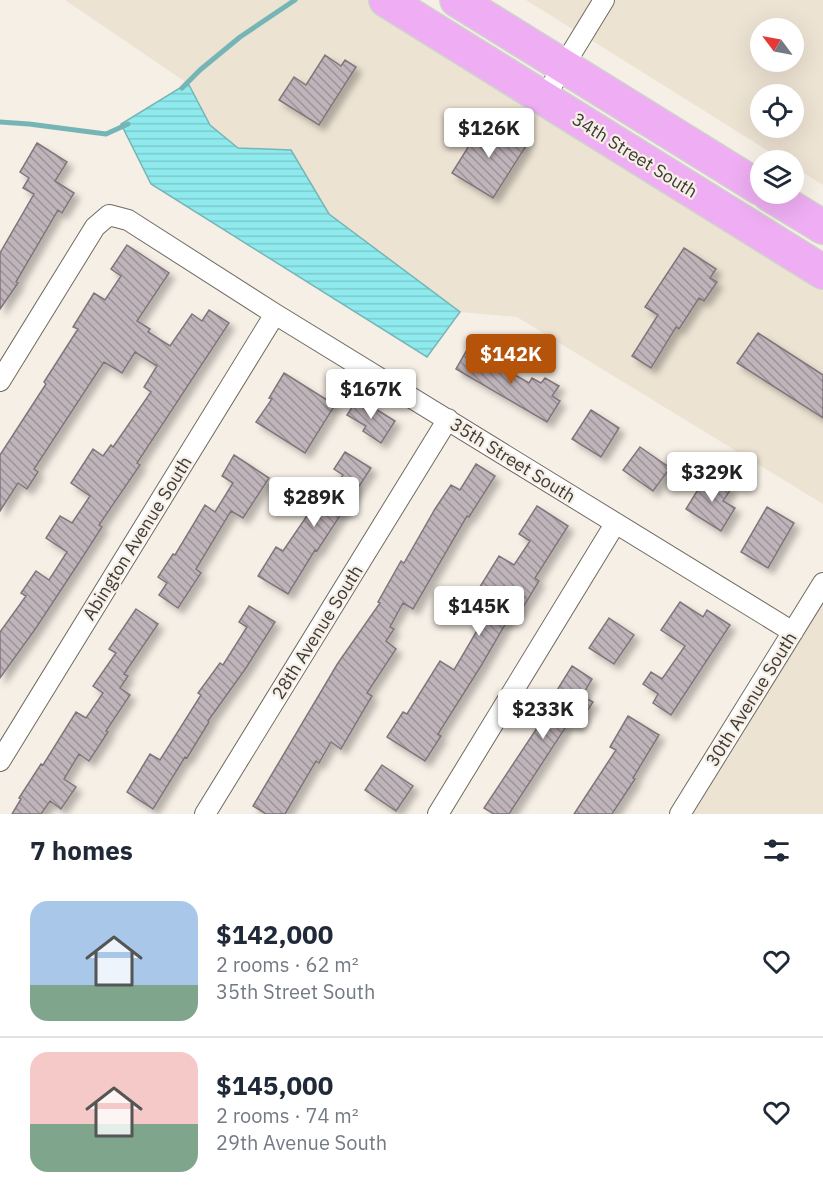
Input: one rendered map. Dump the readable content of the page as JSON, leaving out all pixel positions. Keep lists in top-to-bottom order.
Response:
{
  "streets": {
    "highway": ["34th Street South"],
    "street": [
      "35th Street South",
      "Abington Avenue South",
      "28th Avenue South",
      "30th Avenue South"
    ]
  },
  "crossings": [
    ["35th Street South", "Abington Avenue South"],
    ["35th Street South", "28th Avenue South"],
    ["35th Street South", "30th Avenue South"]
  ],
  "north": "top left",
  "page": {
    "price": [
      "$126K",
      "$142K",
      "$167K",
      "$329K",
      "$289K",
      "$145K",
      "$233K"
    ],
    "heading": "7 homes",
    "list": [
      {
        "name": "$142,000",
        "note": "2 rooms · 62 m² · 35th Street South"
      },
      {
        "name": "$145,000",
        "note": "2 rooms · 74 m² · 29th Avenue South"
      }
    ]
  }
}
